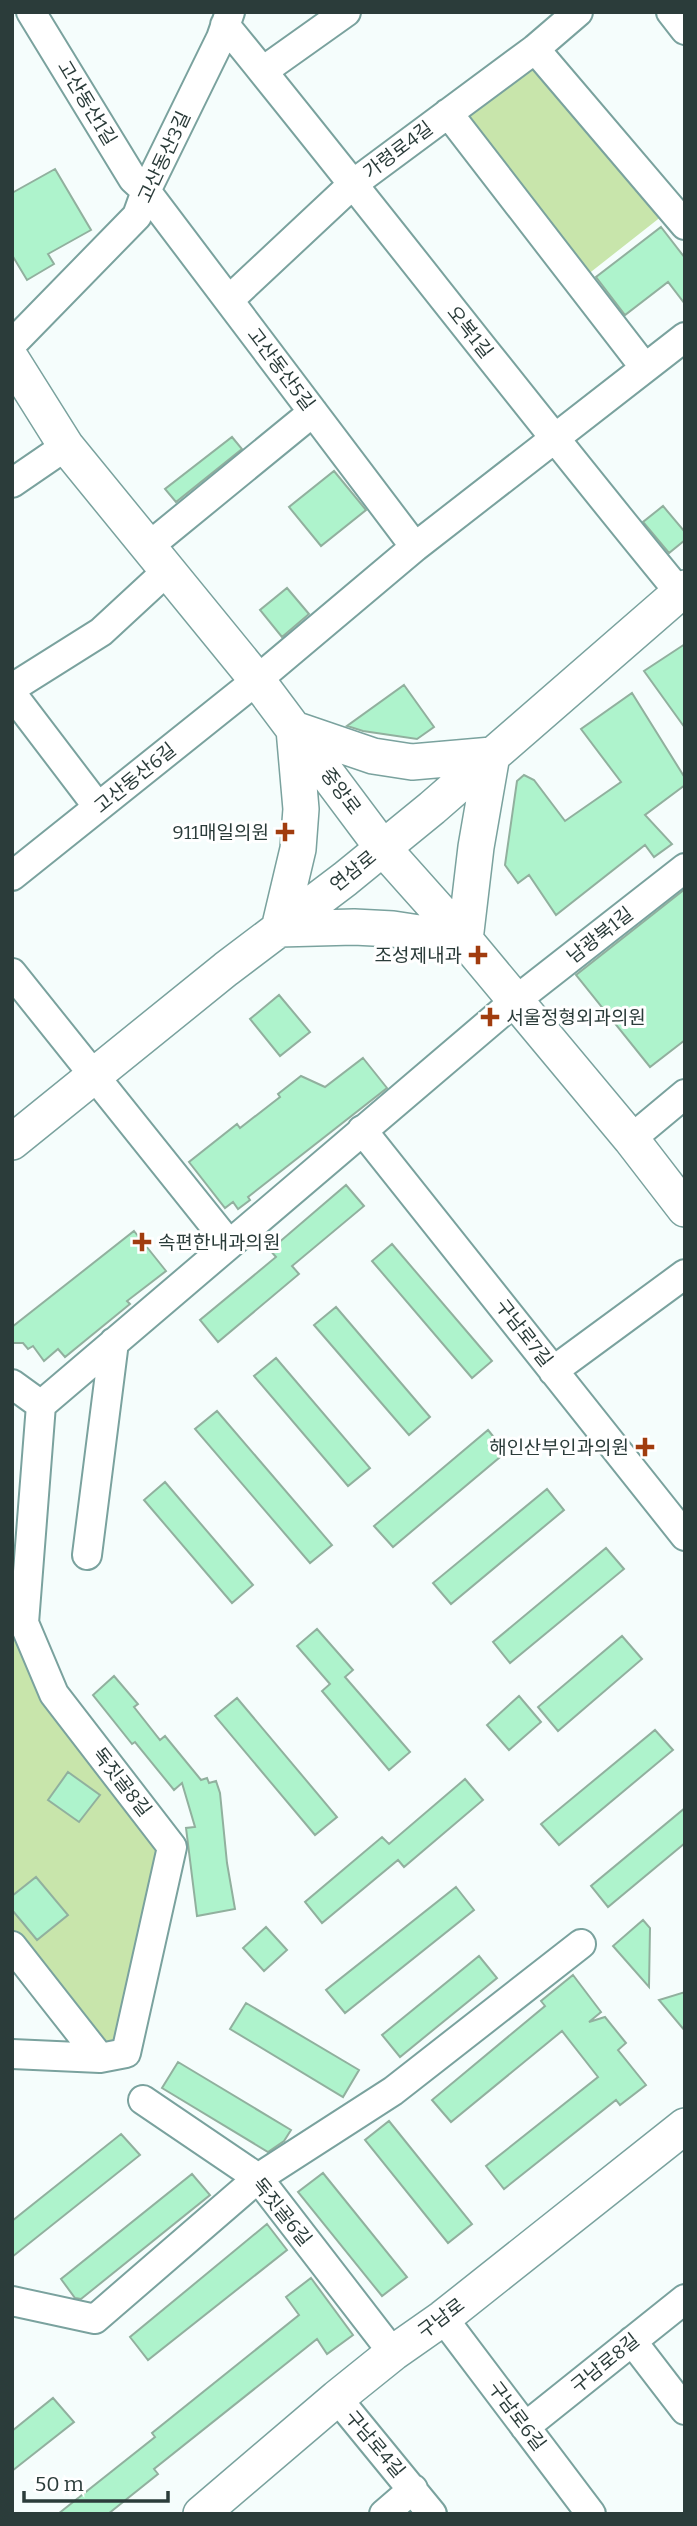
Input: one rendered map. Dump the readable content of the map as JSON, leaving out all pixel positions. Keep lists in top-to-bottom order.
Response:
{
  "streets": {
    "main road": ["중앙로", "연삼로", "구남로"],
    "street": [
      "고산동산1길",
      "가령로4길",
      "고산동산3길",
      "오복1길",
      "고산동산5길",
      "고산동산6길",
      "남광북1길",
      "구남로7길",
      "독짓골8길",
      "독짓골6길",
      "구남로8길",
      "구남로6길",
      "구남로4길"
    ]
  },
  "crossings": [
    ["고산동산1길", "고산동산3길"],
    ["고산동산1길", "고산동산5길"],
    ["가령로4길", "오복1길"],
    ["가령로4길", "고산동산5길"],
    ["고산동산3길", "오복1길"],
    ["고산동산3길", "고산동산5길"],
    ["오복1길", "연삼로"],
    ["고산동산6길", "중앙로"],
    ["중앙로", "연삼로"],
    ["중앙로", "남광북1길"],
    ["독짓골6길", "구남로"],
    ["구남로", "구남로6길"],
    ["구남로", "구남로4길"],
    ["구남로8길", "구남로6길"]
  ],
  "places": {
    "health": [
      "911매일의원",
      "조성제내과",
      "서울정형외과의원",
      "속편한내과의원",
      "해인산부인과의원"
    ]
  },
  "scale_bar": "50 m"
}
